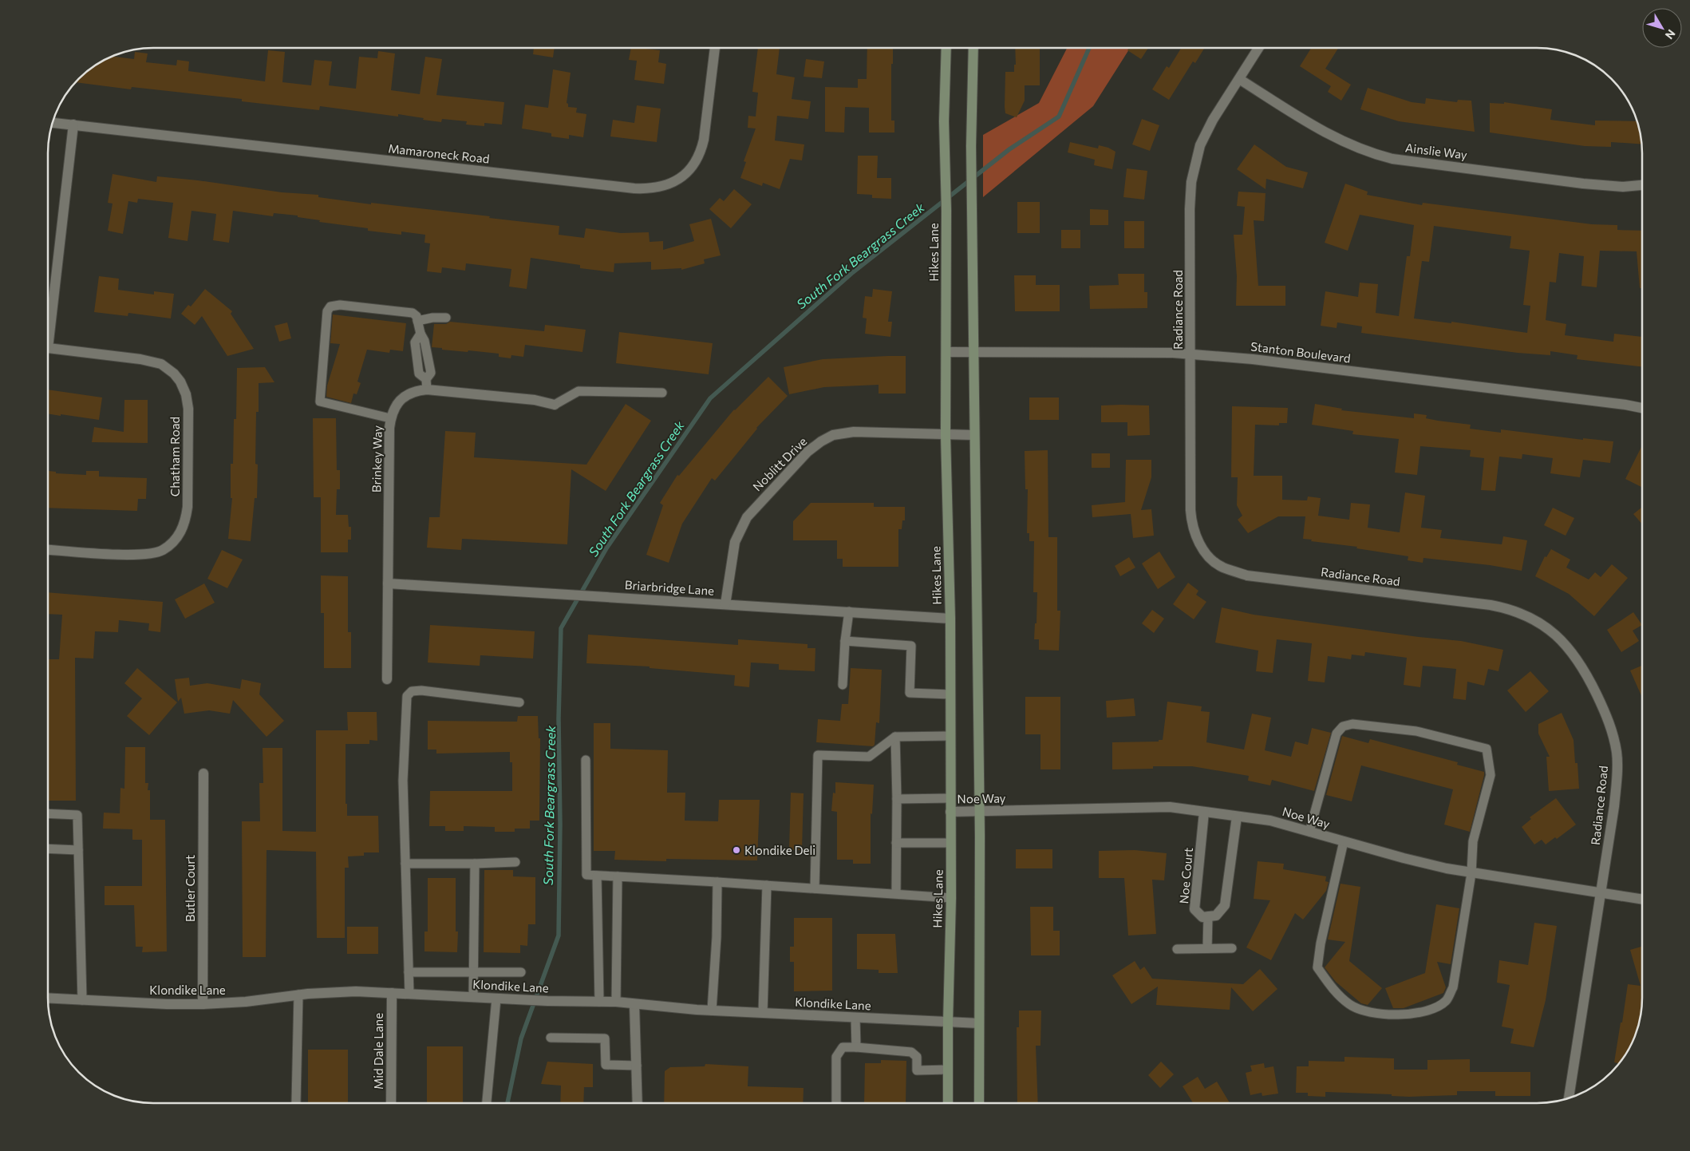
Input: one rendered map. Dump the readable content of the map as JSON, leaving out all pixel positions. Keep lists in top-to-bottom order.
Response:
{
  "streets": {
    "main road": ["Hikes Lane"],
    "street": [
      "Ainslie Way",
      "Mamaroneck Road",
      "Radiance Road",
      "Stanton Boulevard",
      "Chatham Road",
      "Brinkey Way",
      "Noblitt Drive",
      "Briarbridge Lane",
      "Noe Way",
      "Noe Court",
      "Butler Court",
      "Klondike Lane",
      "Mid Dale Lane"
    ]
  },
  "crossings": [
    ["Ainslie Way", "Radiance Road"],
    ["Hikes Lane", "Stanton Boulevard"],
    ["Hikes Lane", "Noblitt Drive"],
    ["Hikes Lane", "Briarbridge Lane"],
    ["Hikes Lane", "Noe Way"],
    ["Hikes Lane", "Klondike Lane"],
    ["Radiance Road", "Stanton Boulevard"],
    ["Radiance Road", "Noe Way"],
    ["Brinkey Way", "Briarbridge Lane"],
    ["Noblitt Drive", "Briarbridge Lane"],
    ["Noe Way", "Noe Court"],
    ["Butler Court", "Klondike Lane"],
    ["Klondike Lane", "Mid Dale Lane"]
  ],
  "water": ["South Fork Beargrass Creek"],
  "places": ["Klondike Deli"],
  "north": "bottom right"
}
